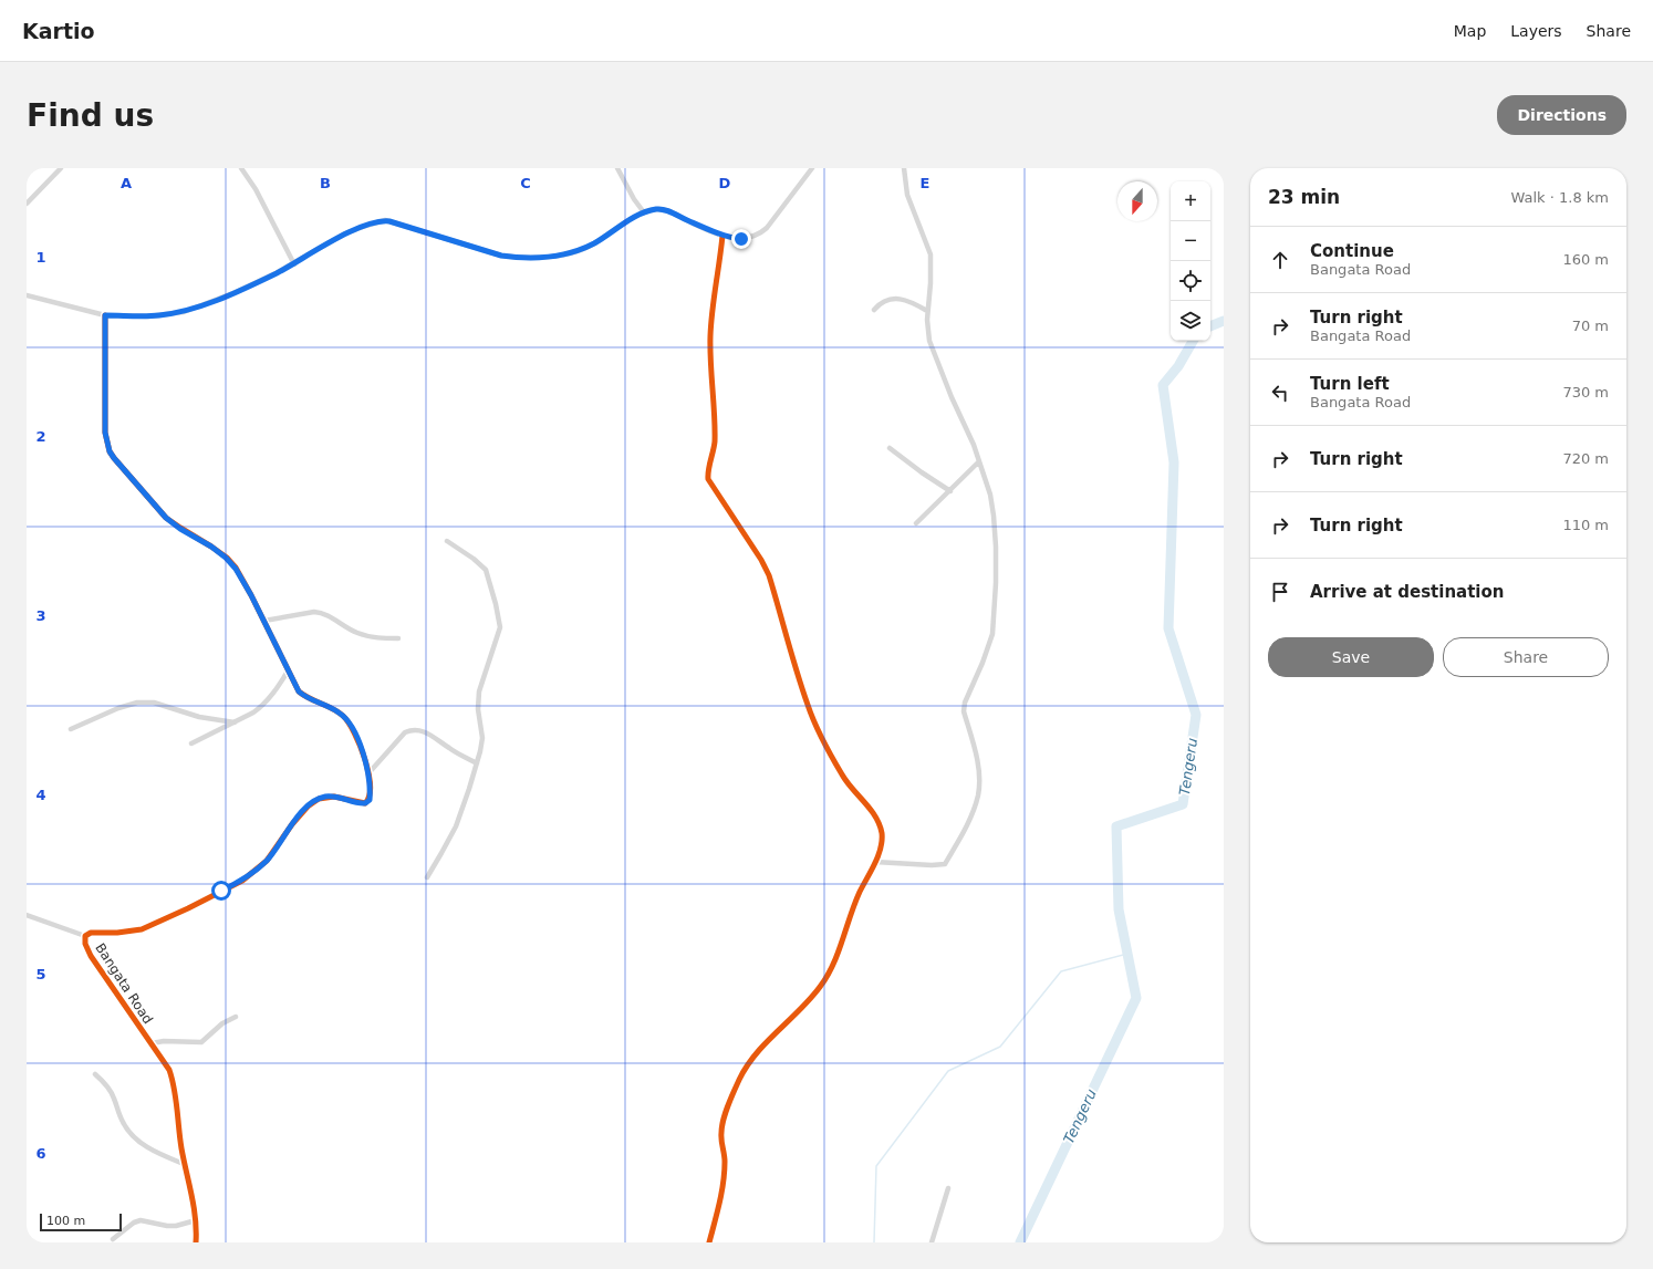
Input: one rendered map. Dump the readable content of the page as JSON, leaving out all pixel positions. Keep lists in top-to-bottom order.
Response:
{
  "streets": {
    "street": ["Bangata Road"]
  },
  "water": ["Tengeru"],
  "scale_bar": "100 m",
  "north": "bottom",
  "page": {
    "header": "Kartio",
    "nav": ["Map", "Layers", "Share"],
    "buttons": [
      "Directions",
      ["Save", "Share"]
    ],
    "title": "Find us",
    "heading": ["23 min", "Walk · 1.8 km"],
    "map_buttons": ["+", "−"],
    "list": [
      ["Continue", "Bangata Road", "160 m"],
      ["Turn right", "Bangata Road", "70 m"],
      ["Turn left", "Bangata Road", "730 m"],
      ["Turn right", "720 m"],
      ["Turn right", "110 m"],
      "Arrive at destination"
    ],
    "scale": "100 m"
  },
  "grid": {
    "columns": [
      "A",
      "B",
      "C",
      "D",
      "E"
    ],
    "rows": [
      "1",
      "2",
      "3",
      "4",
      "5",
      "6"
    ]
  }
}
